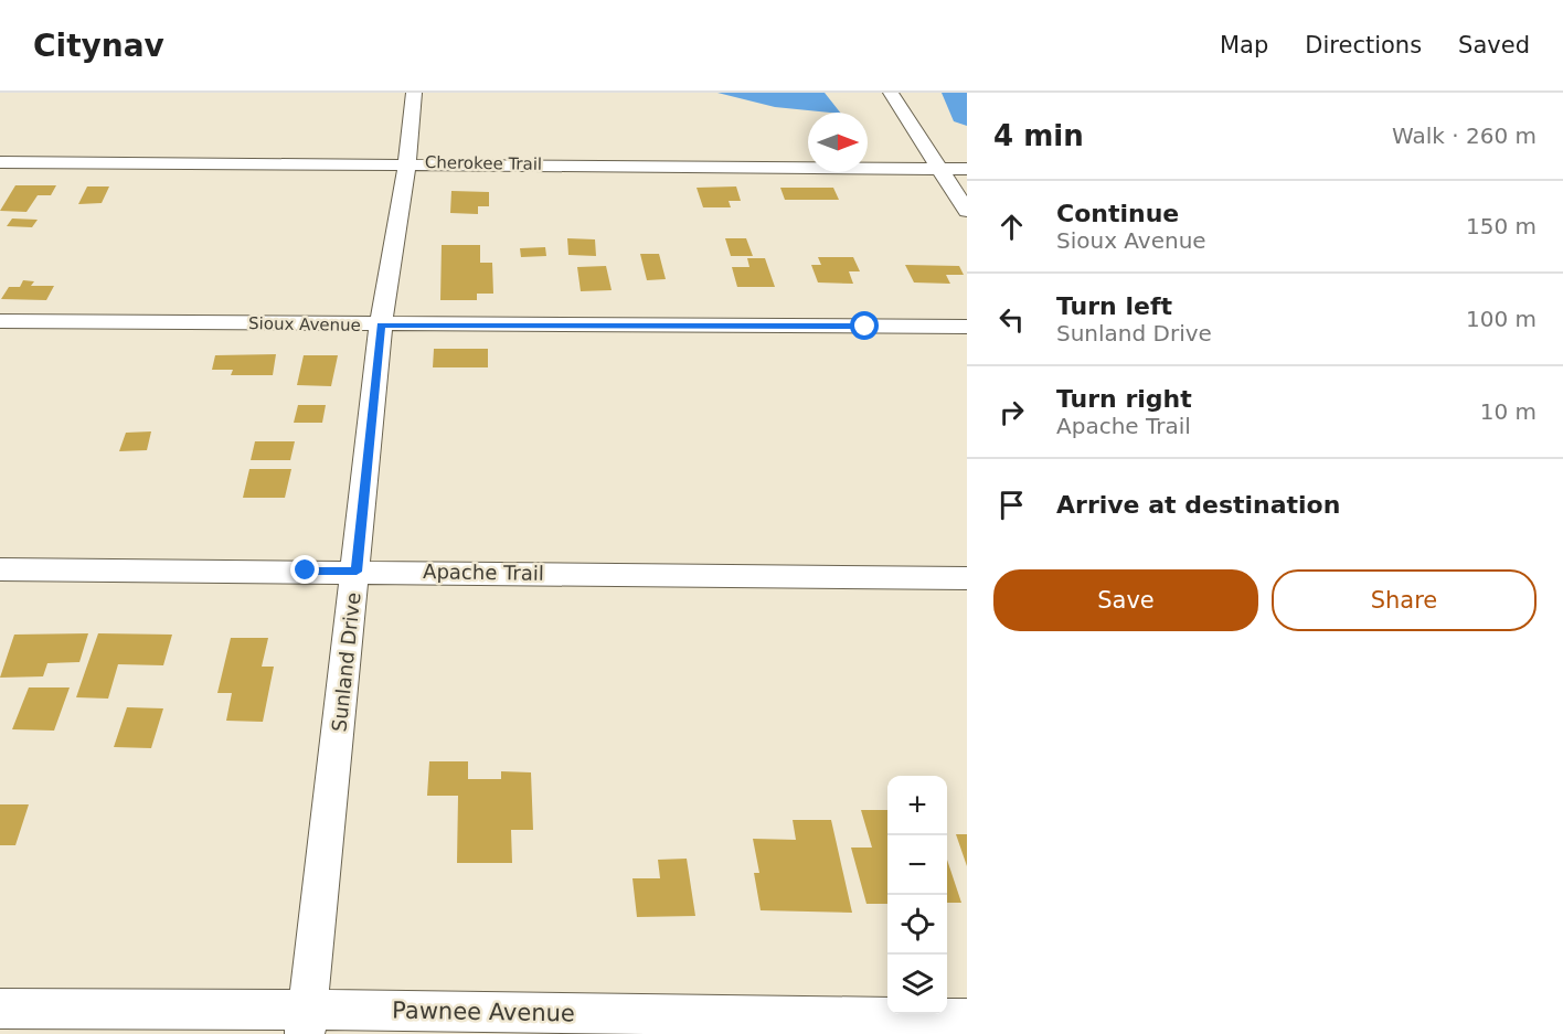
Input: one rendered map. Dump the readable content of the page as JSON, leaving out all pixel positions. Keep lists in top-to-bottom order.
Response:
{
  "streets": {
    "street": [
      "Cherokee Trail",
      "Sioux Avenue",
      "Apache Trail",
      "Sunland Drive",
      "Pawnee Avenue"
    ]
  },
  "crossings": [
    ["Cherokee Trail", "Sunland Drive"],
    ["Sioux Avenue", "Sunland Drive"],
    ["Apache Trail", "Sunland Drive"],
    ["Sunland Drive", "Pawnee Avenue"]
  ],
  "north": "right",
  "page": {
    "header": "Citynav",
    "nav": ["Map", "Directions", "Saved"],
    "heading": ["4 min", "Walk · 260 m"],
    "list": [
      ["Continue", "Sioux Avenue", "150 m"],
      ["Turn left", "Sunland Drive", "100 m"],
      ["Turn right", "Apache Trail", "10 m"],
      "Arrive at destination"
    ],
    "buttons": ["Save", "Share"],
    "map_buttons": ["+", "−"]
  }
}
